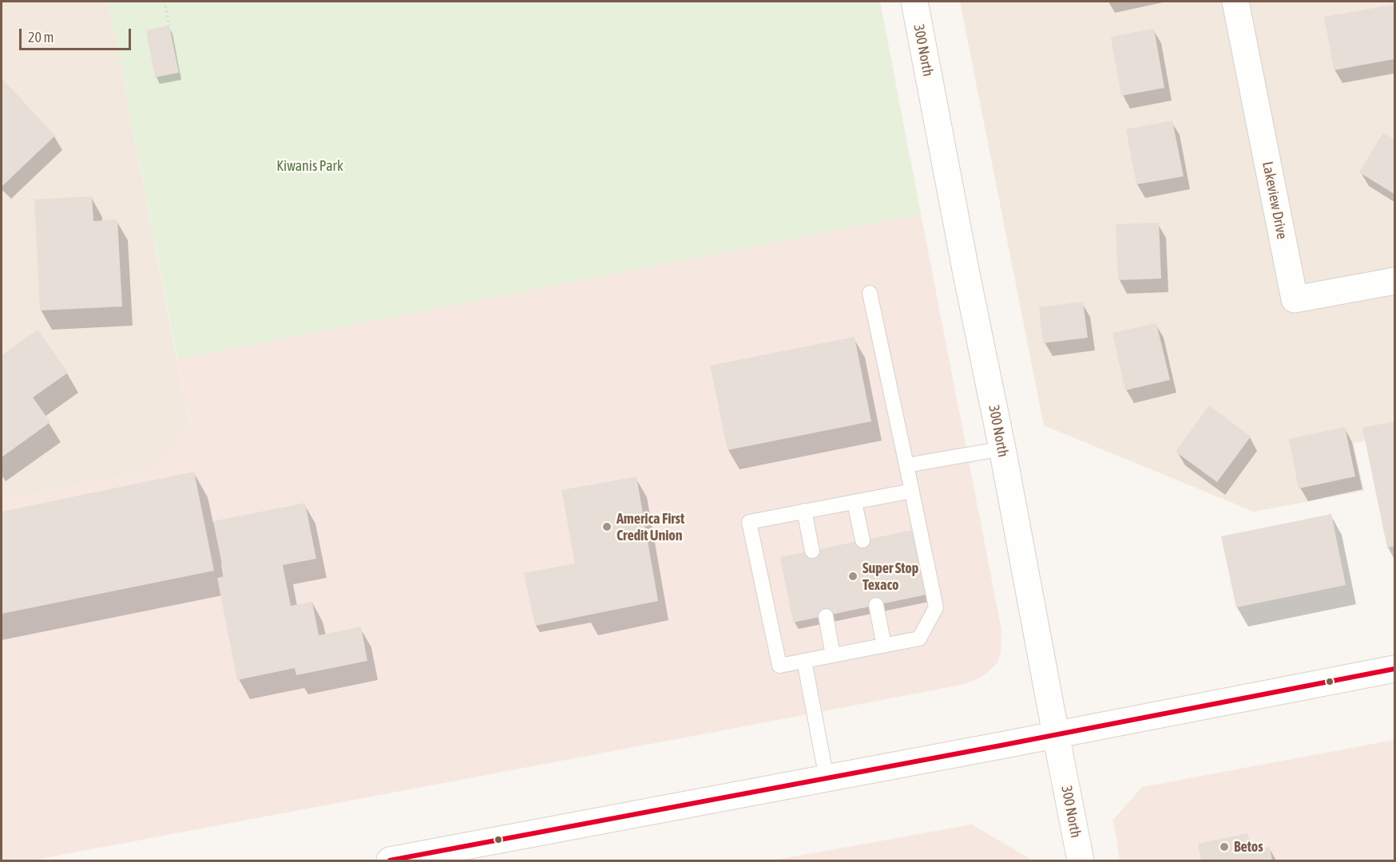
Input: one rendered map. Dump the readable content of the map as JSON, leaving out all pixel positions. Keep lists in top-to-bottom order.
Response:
{
  "streets": {
    "main road": ["300 North", "Lakeview Drive"]
  },
  "parks": ["Kiwanis Park"],
  "places": ["America First Credit Union", "Super Stop Texaco", "Betos"],
  "scale_bar": "20 m"
}
